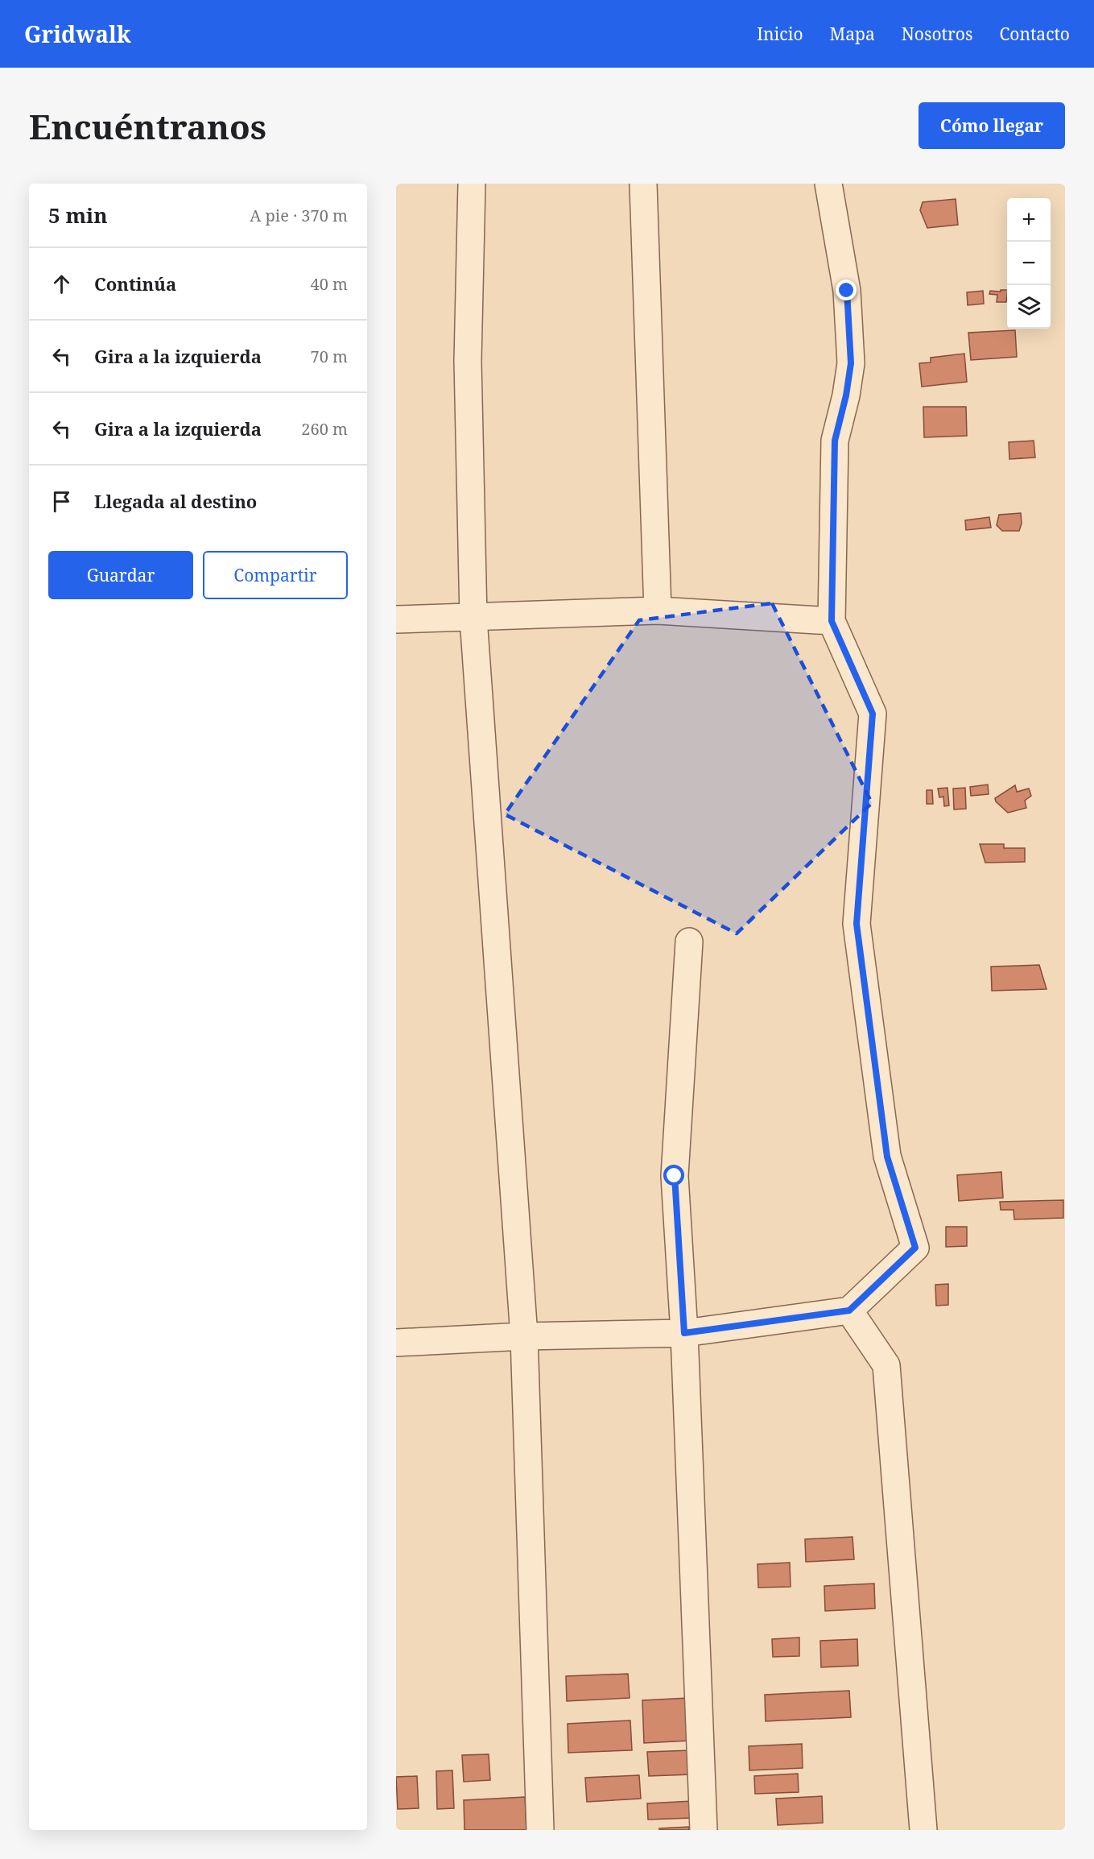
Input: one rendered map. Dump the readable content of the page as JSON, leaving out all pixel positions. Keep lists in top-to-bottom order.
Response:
{
  "page": {
    "header": "Gridwalk",
    "nav": [
      "Inicio",
      "Mapa",
      "Nosotros",
      "Contacto"
    ],
    "buttons": [
      "Cómo llegar",
      ["Guardar", "Compartir"]
    ],
    "title": "Encuéntranos",
    "heading": ["5 min", "A pie · 370 m"],
    "map_buttons": ["+", "−"],
    "list": [
      ["Continúa", "40 m"],
      ["Gira a la izquierda", "70 m"],
      ["Gira a la izquierda", "260 m"],
      "Llegada al destino"
    ]
  }
}
